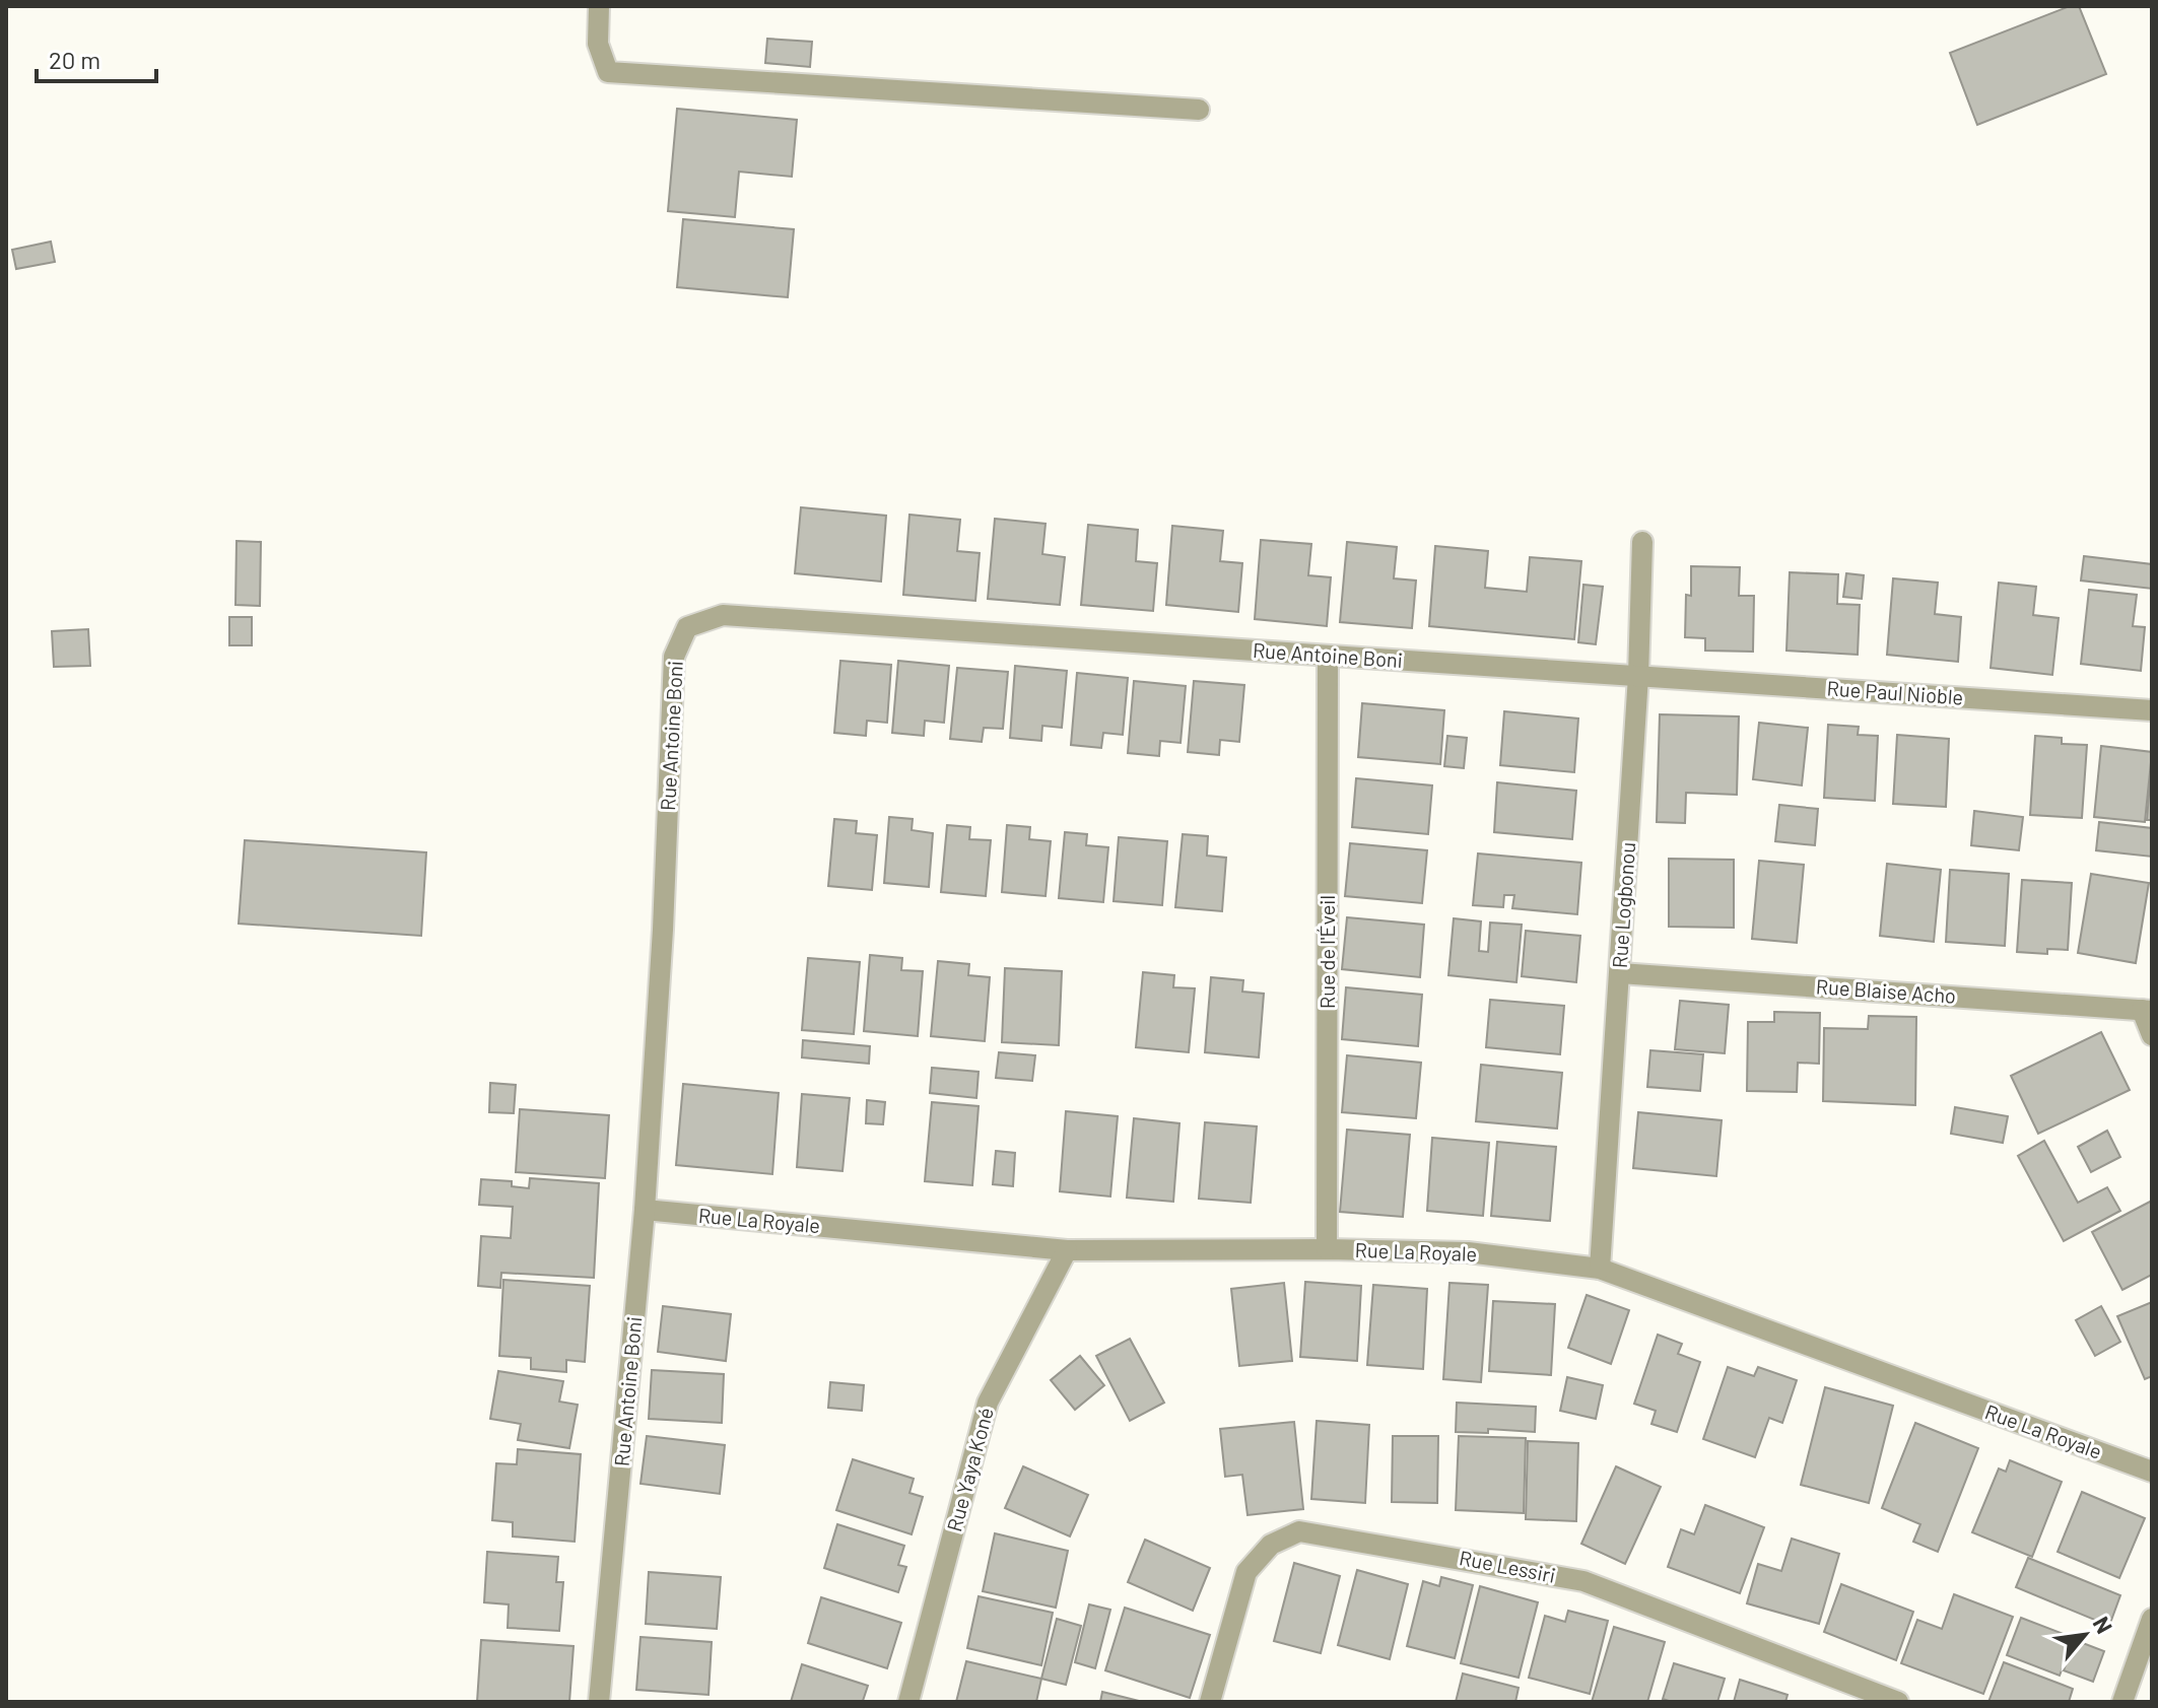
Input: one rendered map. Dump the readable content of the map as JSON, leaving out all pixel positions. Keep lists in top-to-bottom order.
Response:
{
  "streets": {
    "street": [
      "Rue Antoine Boni",
      "Rue Paul Nioble",
      "Rue Logbonou",
      "Rue de l'Éveil",
      "Rue Blaise Acho",
      "Rue La Royale",
      "Rue Yaya Koné",
      "Rue Lessiri"
    ]
  },
  "crossings": [
    ["Rue Antoine Boni", "Rue Paul Nioble"],
    ["Rue Antoine Boni", "Rue Logbonou"],
    ["Rue Antoine Boni", "Rue de l'Éveil"],
    ["Rue Antoine Boni", "Rue La Royale"],
    ["Rue Paul Nioble", "Rue Logbonou"],
    ["Rue Logbonou", "Rue Blaise Acho"],
    ["Rue Logbonou", "Rue La Royale"],
    ["Rue de l'Éveil", "Rue La Royale"],
    ["Rue La Royale", "Rue Yaya Koné"]
  ],
  "scale_bar": "20 m",
  "north": "top right"
}
